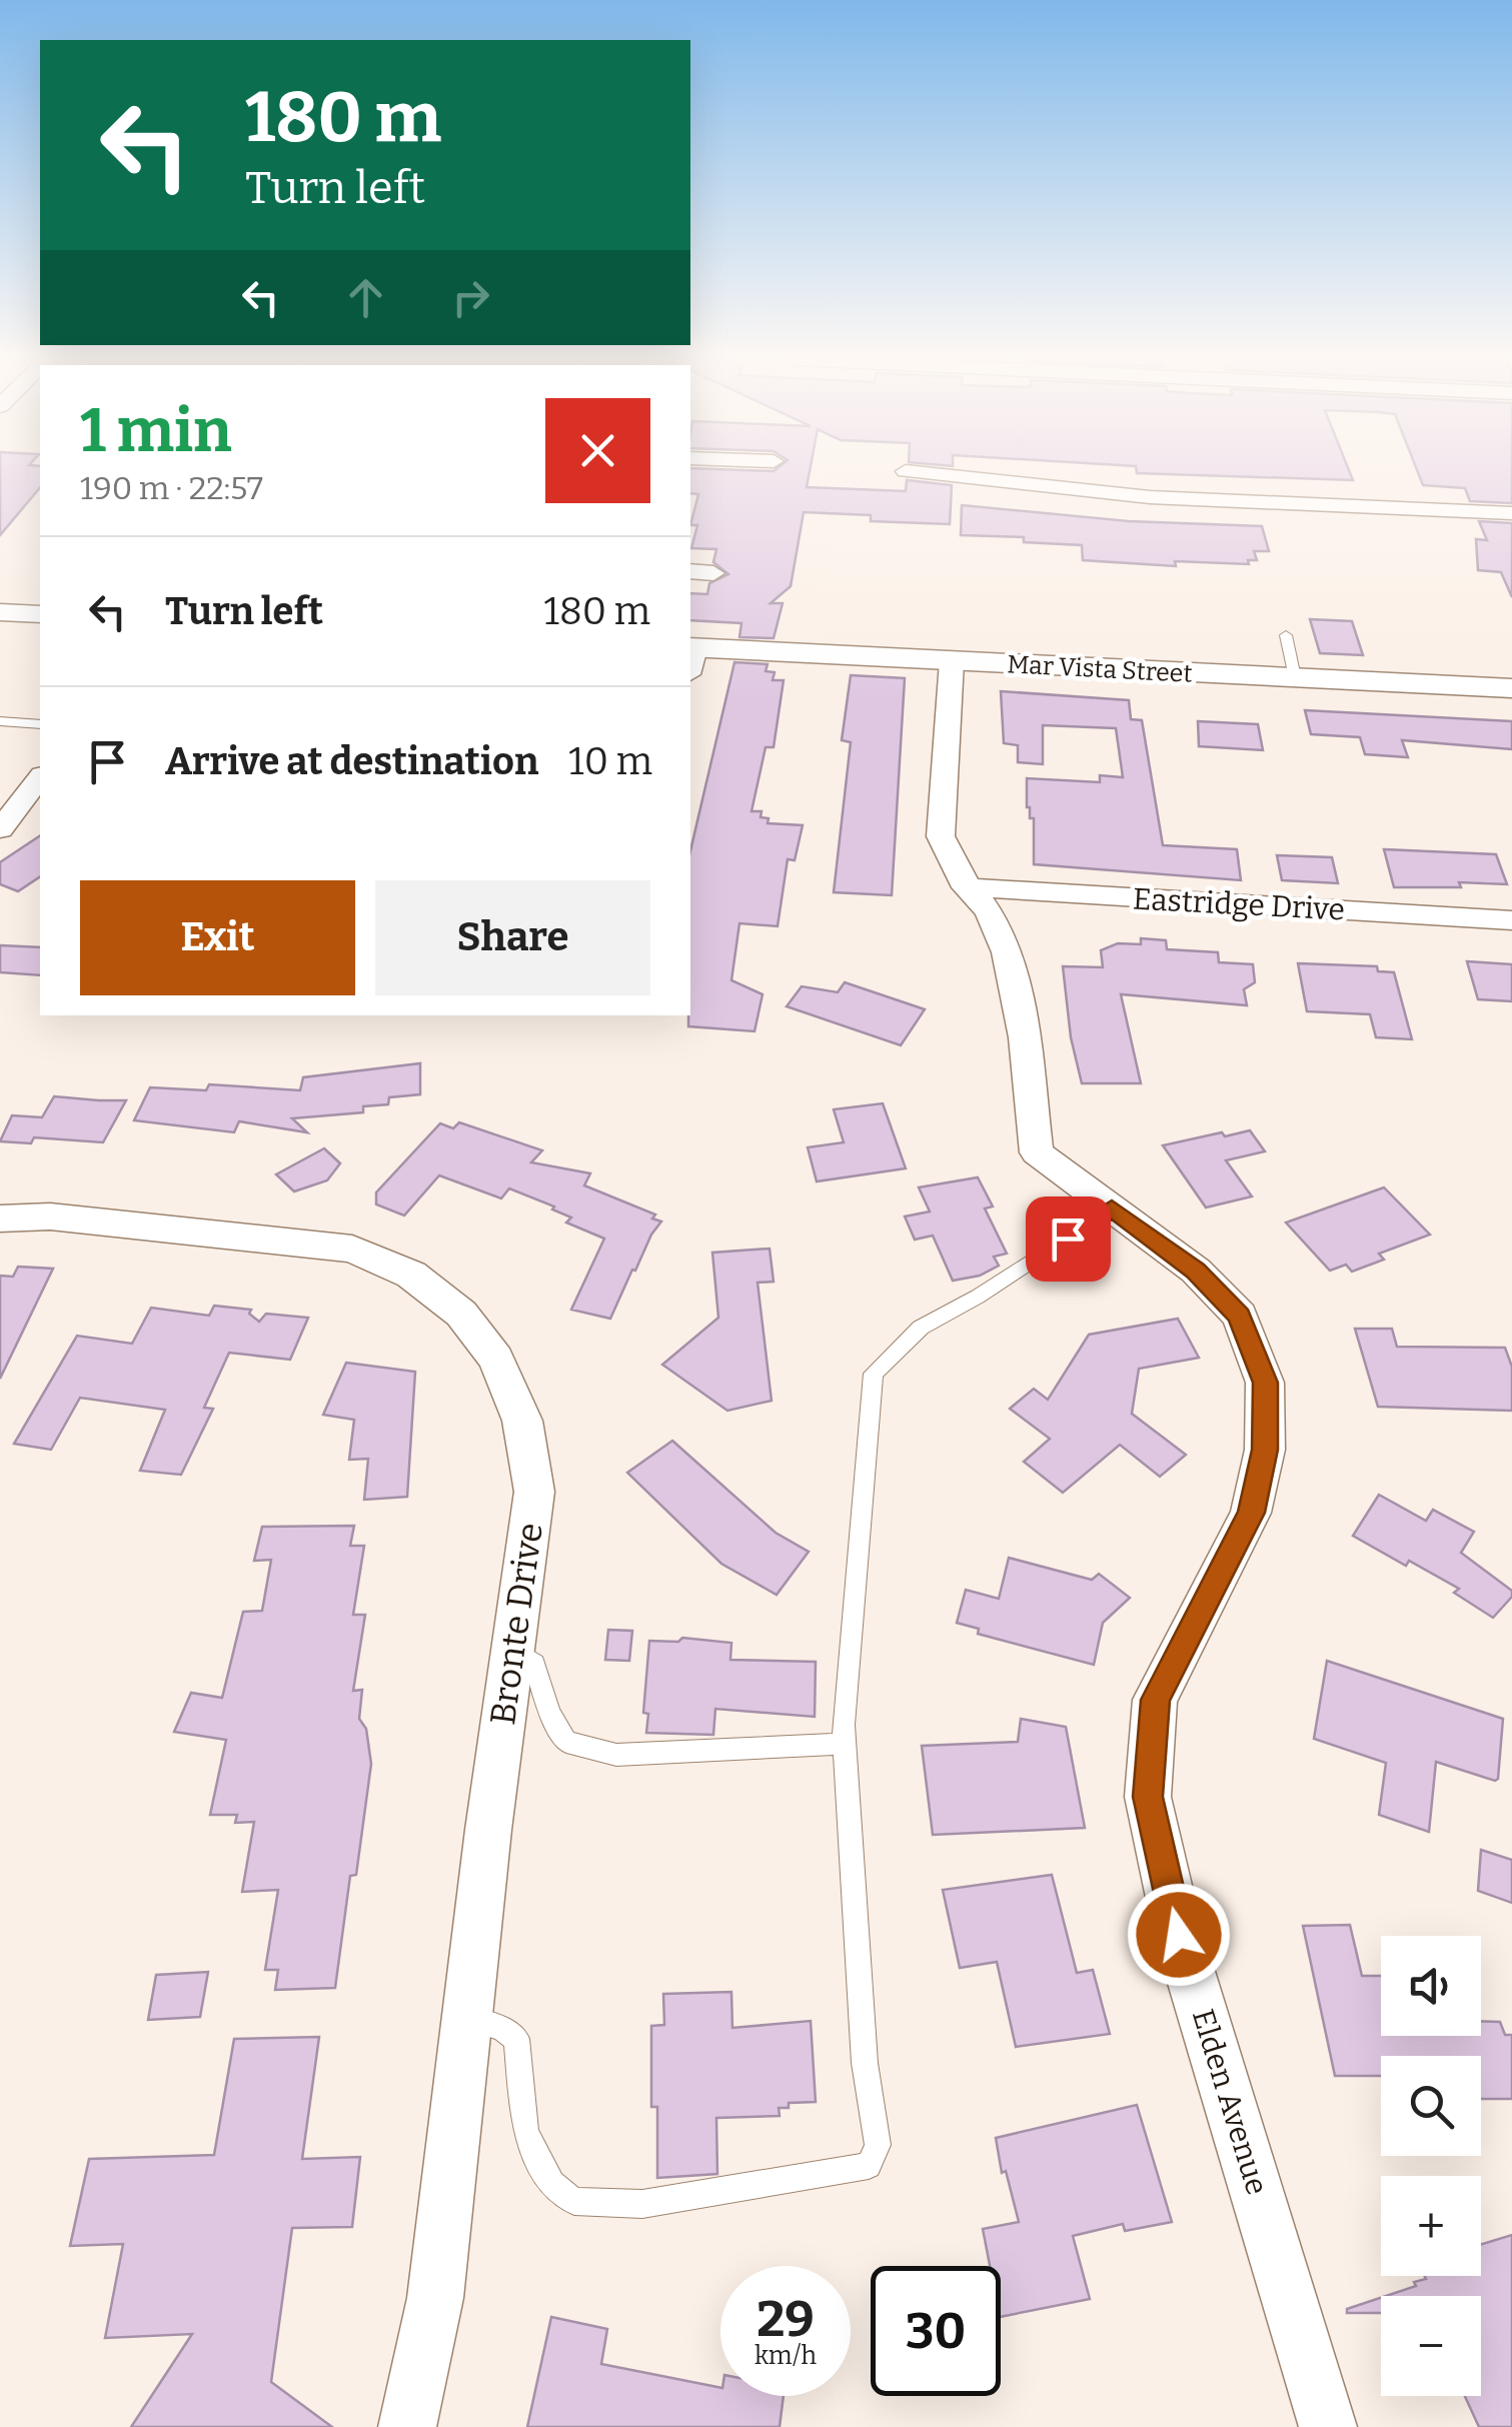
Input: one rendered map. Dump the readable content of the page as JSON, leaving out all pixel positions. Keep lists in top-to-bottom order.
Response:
{
  "streets": {
    "street": [
      "Mar Vista Street",
      "Eastridge Drive",
      "Bronte Drive",
      "Elden Avenue"
    ]
  },
  "crossings": [
    ["Mar Vista Street", "Elden Avenue"],
    ["Eastridge Drive", "Elden Avenue"]
  ],
  "page": {
    "turn": ["180 m", "Turn left"],
    "heading": ["1 min", "190 m · 22:57"],
    "list": [
      {
        "name": "Turn left",
        "value": "180 m"
      },
      {
        "name": "Arrive at destination",
        "value": "10 m"
      }
    ],
    "buttons": ["Exit", "Share"],
    "map_buttons": ["+", "−"],
    "speed": "29 km/h",
    "limit": "30"
  }
}
